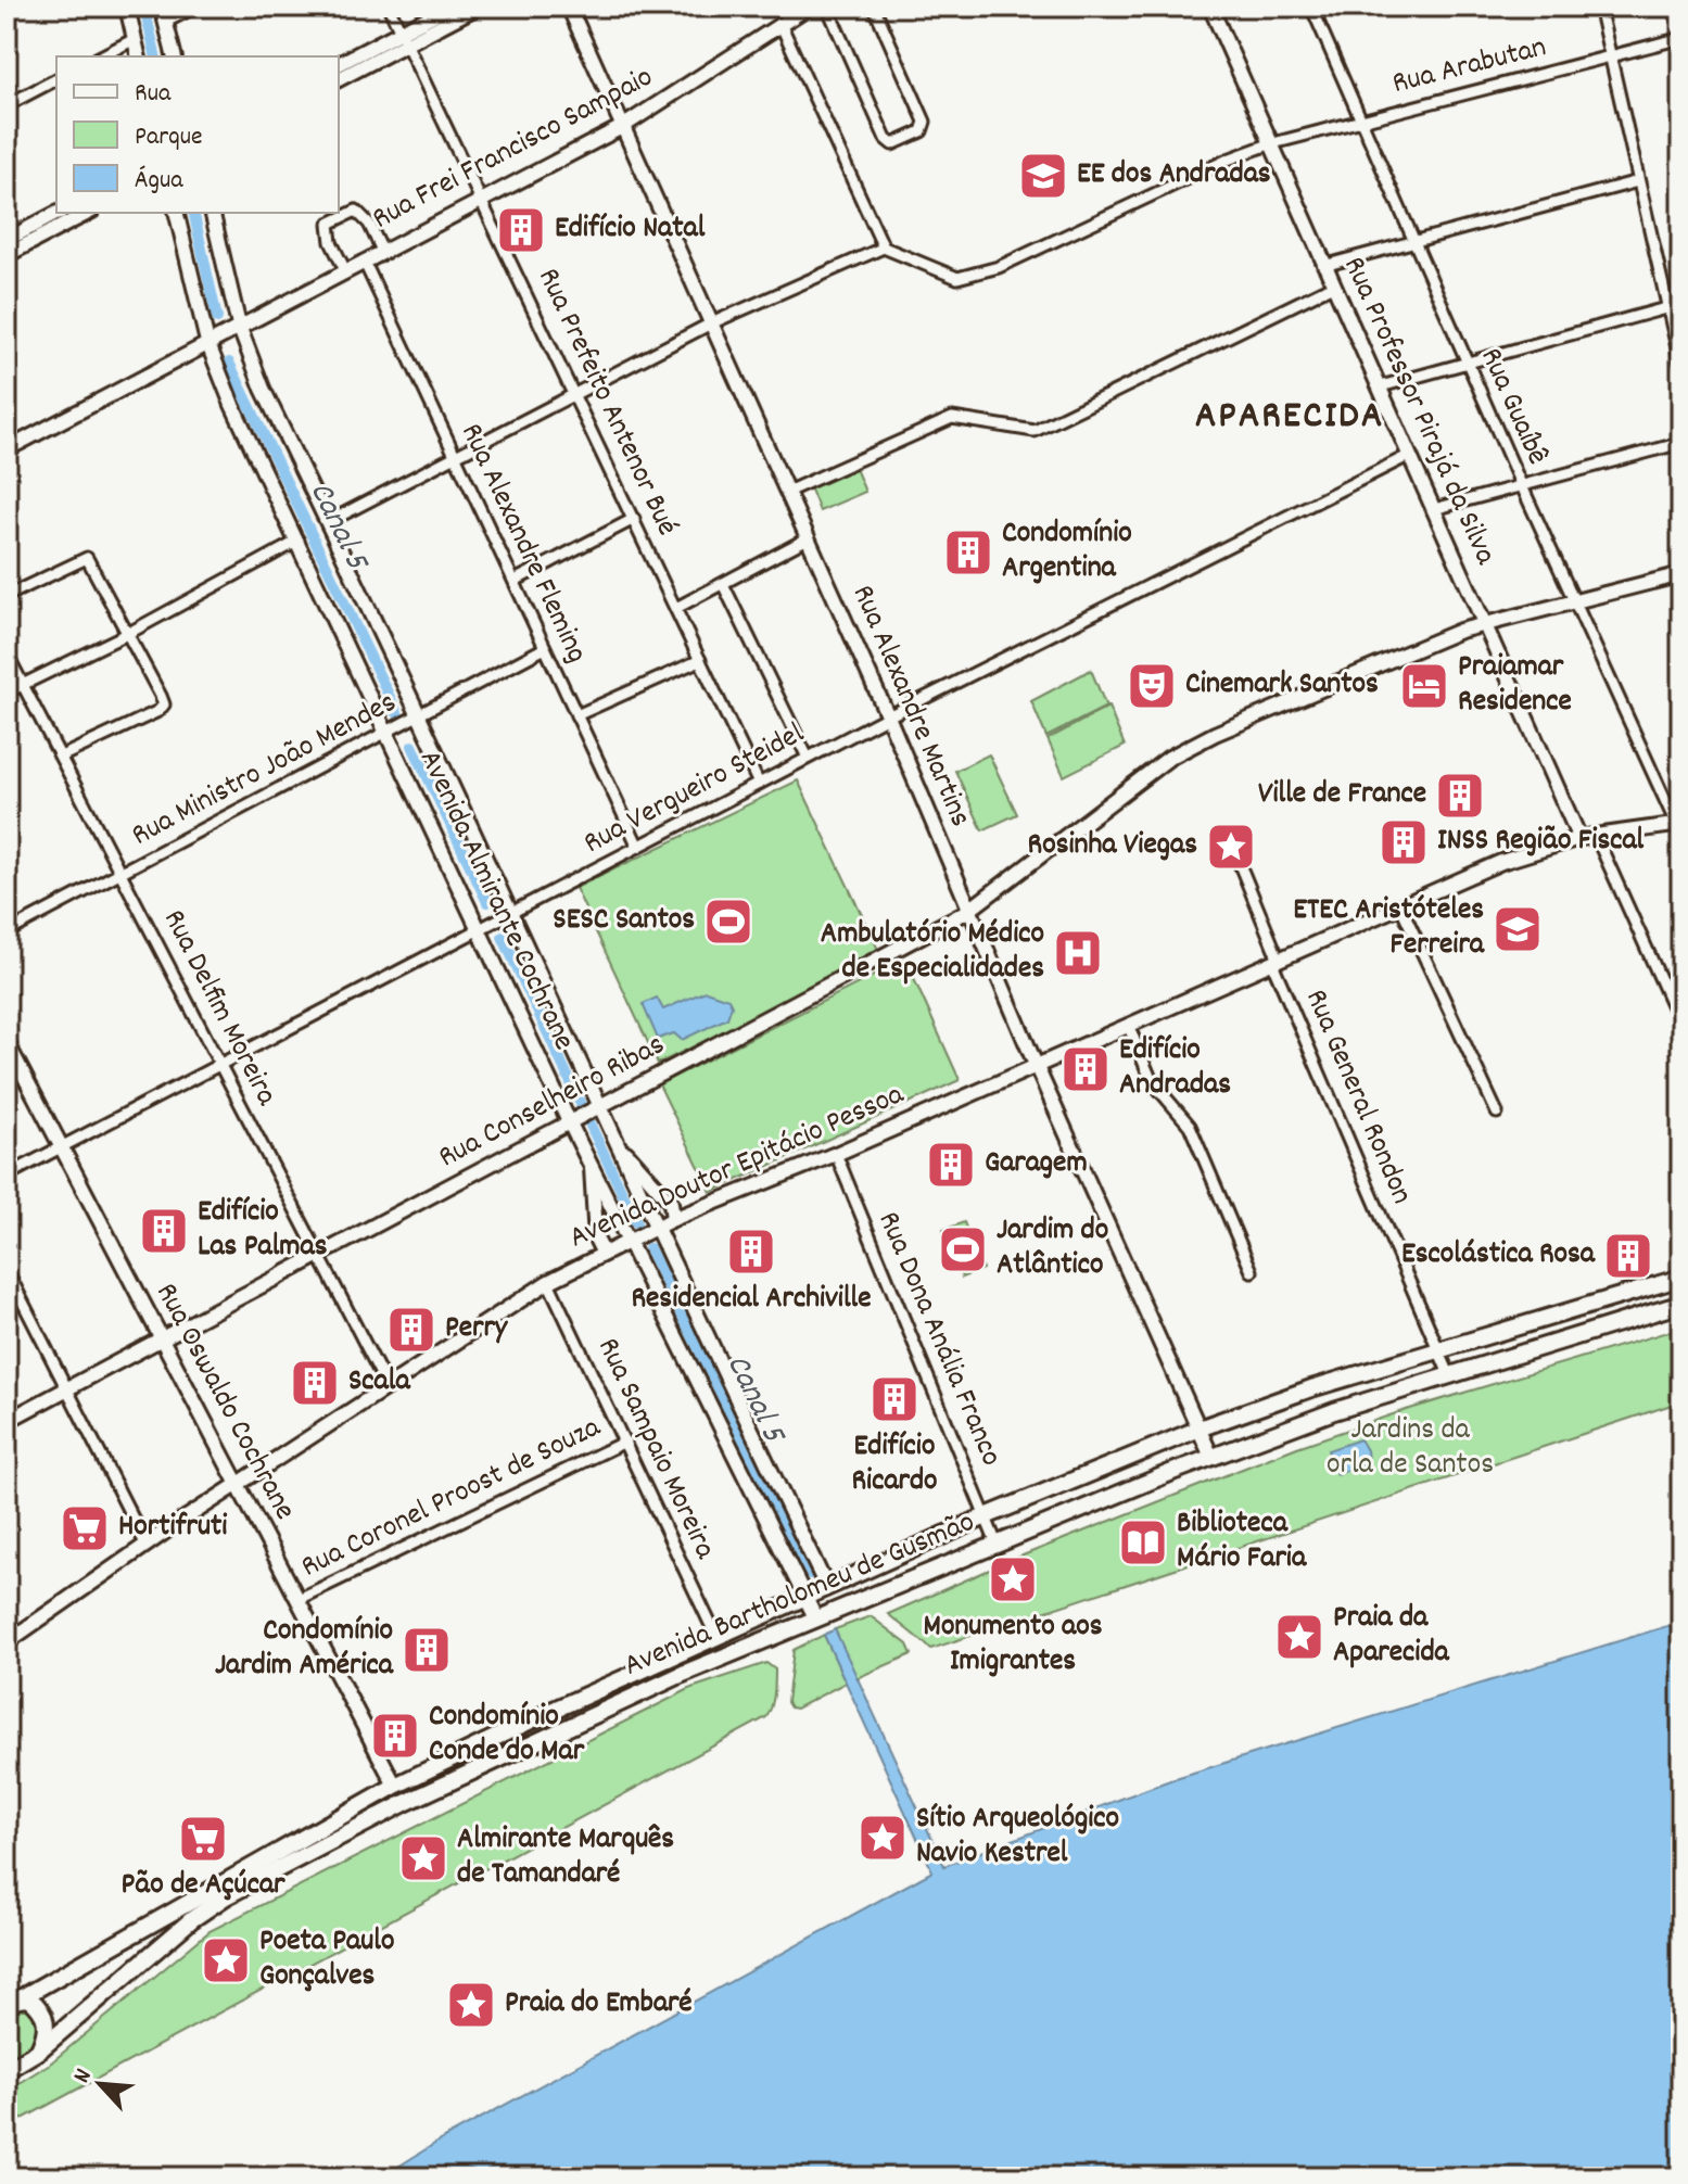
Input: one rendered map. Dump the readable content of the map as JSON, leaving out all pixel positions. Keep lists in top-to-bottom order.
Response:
{
  "streets": {
    "main road": [
      "Rua Frei Francisco Sampaio",
      "Rua Professor Pirajá da Silva",
      "Rua Alexandre Martins",
      "Avenida Almirante Cochrane",
      "Rua Conselheiro Ribas",
      "Avenida Doutor Epitácio Pessoa",
      "Rua Oswaldo Cochrane",
      "Avenida Bartholomeu de Gusmão"
    ],
    "street": [
      "Rua Arabutan",
      "Rua Prefeito Antenor Bué",
      "Rua Guaíbê",
      "Rua Alexandre Fleming",
      "Rua Ministro João Mendes",
      "Rua Vergueiro Steidel",
      "Rua Delfim Moreira",
      "Rua General Rondon",
      "Rua Dona Anália Franco",
      "Rua Sampaio Moreira",
      "Rua Coronel Proost de Souza"
    ]
  },
  "crossings": [
    ["Rua Arabutan", "Rua Guaíbê"],
    ["Rua Arabutan", "Rua Professor Pirajá da Silva"],
    ["Rua Frei Francisco Sampaio", "Rua Prefeito Antenor Bué"],
    ["Rua Frei Francisco Sampaio", "Rua Alexandre Fleming"],
    ["Rua Frei Francisco Sampaio", "Rua Alexandre Martins"],
    ["Rua Frei Francisco Sampaio", "Avenida Almirante Cochrane"],
    ["Rua Prefeito Antenor Bué", "Rua Vergueiro Steidel"],
    ["Rua Guaíbê", "Rua Conselheiro Ribas"],
    ["Rua Guaíbê", "Avenida Doutor Epitácio Pessoa"],
    ["Rua Professor Pirajá da Silva", "Rua Vergueiro Steidel"],
    ["Rua Professor Pirajá da Silva", "Rua Conselheiro Ribas"],
    ["Rua Professor Pirajá da Silva", "Avenida Doutor Epitácio Pessoa"],
    ["Rua Alexandre Fleming", "Rua Ministro João Mendes"],
    ["Rua Alexandre Fleming", "Rua Vergueiro Steidel"],
    ["Rua Alexandre Martins", "Rua Vergueiro Steidel"],
    ["Rua Alexandre Martins", "Rua Conselheiro Ribas"],
    ["Rua Alexandre Martins", "Avenida Doutor Epitácio Pessoa"],
    ["Rua Alexandre Martins", "Avenida Bartholomeu de Gusmão"],
    ["Rua Ministro João Mendes", "Avenida Almirante Cochrane"],
    ["Rua Ministro João Mendes", "Rua Delfim Moreira"],
    ["Rua Vergueiro Steidel", "Avenida Almirante Cochrane"],
    ["Rua Vergueiro Steidel", "Rua Delfim Moreira"],
    ["Rua Vergueiro Steidel", "Rua Oswaldo Cochrane"],
    ["Avenida Almirante Cochrane", "Rua Conselheiro Ribas"],
    ["Avenida Almirante Cochrane", "Avenida Doutor Epitácio Pessoa"],
    ["Avenida Almirante Cochrane", "Avenida Bartholomeu de Gusmão"],
    ["Rua Delfim Moreira", "Rua Conselheiro Ribas"],
    ["Rua Delfim Moreira", "Avenida Doutor Epitácio Pessoa"],
    ["Rua General Rondon", "Avenida Doutor Epitácio Pessoa"],
    ["Rua General Rondon", "Avenida Bartholomeu de Gusmão"],
    ["Rua Conselheiro Ribas", "Rua Oswaldo Cochrane"],
    ["Avenida Doutor Epitácio Pessoa", "Rua Dona Anália Franco"],
    ["Avenida Doutor Epitácio Pessoa", "Rua Oswaldo Cochrane"],
    ["Avenida Doutor Epitácio Pessoa", "Rua Sampaio Moreira"],
    ["Rua Dona Anália Franco", "Avenida Bartholomeu de Gusmão"],
    ["Rua Oswaldo Cochrane", "Rua Coronel Proost de Souza"],
    ["Rua Oswaldo Cochrane", "Avenida Bartholomeu de Gusmão"],
    ["Rua Sampaio Moreira", "Rua Coronel Proost de Souza"],
    ["Rua Sampaio Moreira", "Avenida Bartholomeu de Gusmão"]
  ],
  "districts": ["APARECIDA"],
  "water": ["Canal 5"],
  "parks": ["Jardins da orla de Santos"],
  "places": {
    "school or university": ["EE dos Andradas", "ETEC Aristóteles Ferreira"],
    "building": [
      "Edifício Natal",
      "Condomínio Argentina",
      "Ville de France",
      "INSS Região Fiscal",
      "Edifício Andradas",
      "Garagem",
      "Edifício Las Palmas",
      "Residencial Archiville",
      "Escolástica Rosa",
      "Perry",
      "Scala",
      "Edifício Ricardo",
      "Condomínio Jardim América",
      "Condomínio Conde do Mar"
    ],
    "theatre": ["Cinemark Santos"],
    "hotel": ["Praiamar Residence"],
    "place": [
      "Rosinha Viegas",
      "Monumento aos Imigrantes",
      "Praia da Aparecida",
      "Sítio Arqueológico Navio Kestrel",
      "Almirante Marquês de Tamandaré",
      "Poeta Paulo Gonçalves",
      "Praia do Embaré"
    ],
    "sports": ["SESC Santos", "Jardim do Atlântico"],
    "hospital": ["Ambulatório Médico de Especialidades"],
    "supermarket": ["Hortifruti", "Pão de Açúcar"],
    "library": ["Biblioteca Mário Faria"]
  },
  "legend": ["Rua", "Parque", "Água"],
  "north": "top left"
}
